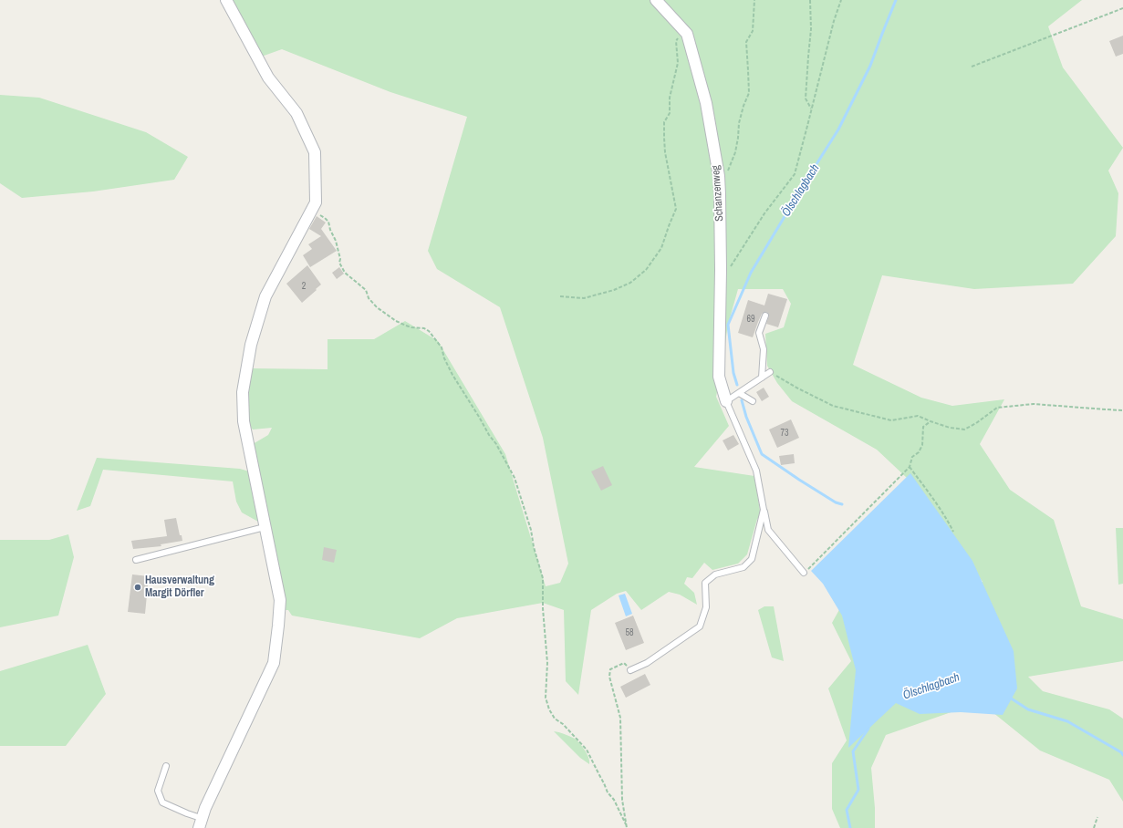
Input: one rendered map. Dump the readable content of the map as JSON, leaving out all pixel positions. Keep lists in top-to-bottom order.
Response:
{
  "streets": {
    "street": ["Schanzenweg"]
  },
  "water": ["Ölschlagbach"],
  "places": ["Hausverwaltung Margit Dörfler"],
  "house_numbers": [
    "2",
    "69",
    "73",
    "58"
  ]
}
